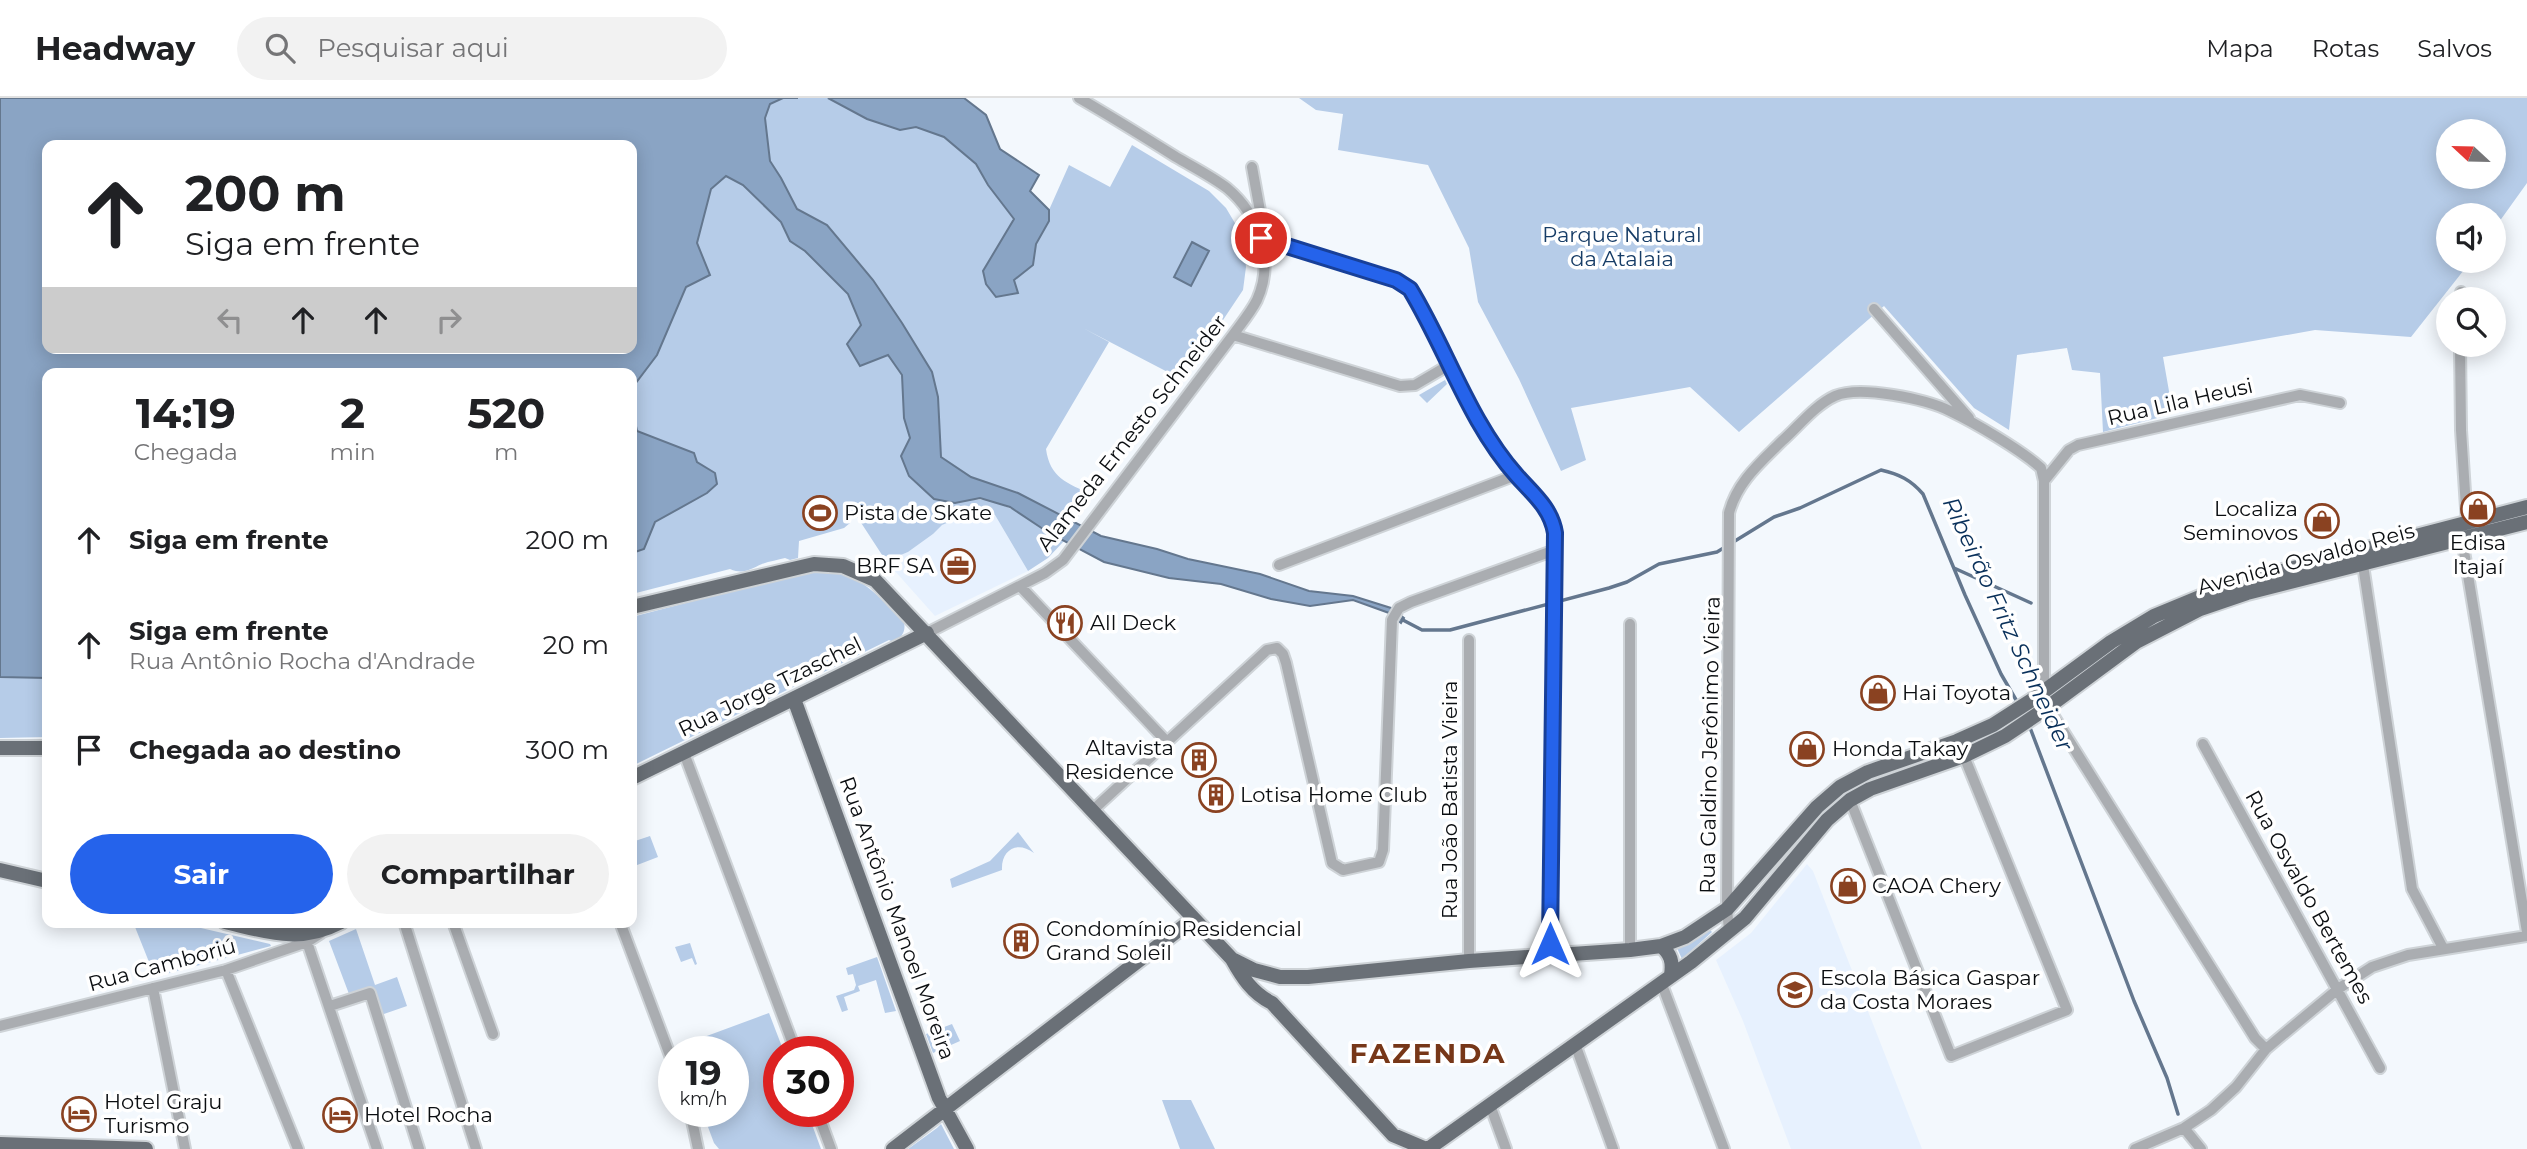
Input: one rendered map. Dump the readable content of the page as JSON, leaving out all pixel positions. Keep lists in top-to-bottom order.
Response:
{
  "streets": {
    "main road": ["Avenida Osvaldo Reis", "Rua Jorge Tzaschel", "Rua Antônio Manoel Moreira"],
    "street": [
      "Rua Lila Heusi",
      "Alameda Ernesto Schneider",
      "Rua Galdino Jerônimo Vieira",
      "Rua João Batista Vieira",
      "Rua Osvaldo Bertemes",
      "Rua Camboriú"
    ]
  },
  "crossings": [
    ["Alameda Ernesto Schneider", "Rua Jorge Tzaschel"],
    ["Avenida Osvaldo Reis", "Rua Galdino Jerônimo Vieira"],
    ["Avenida Osvaldo Reis", "Rua João Batista Vieira"],
    ["Rua Jorge Tzaschel", "Rua Antônio Manoel Moreira"]
  ],
  "districts": ["FAZENDA"],
  "water": ["Ribeirão Fritz Schneider"],
  "parks": ["Parque Natural da Atalaia"],
  "places": {
    "shop": [
      "Edisa Itajaí",
      "Localiza Seminovos",
      "Hai Toyota",
      "Honda Takay",
      "CAOA Chery"
    ],
    "sports": ["Pista de Skate"],
    "office": ["BRF SA"],
    "restaurant": ["All Deck"],
    "building": ["Altavista Residence", "Lotisa Home Club", "Condomínio Residencial Grand Soleil"],
    "school or university": ["Escola Básica Gaspar da Costa Moraes"],
    "hotel": ["Hotel Graju Turismo", "Hotel Rocha"]
  },
  "north": "left",
  "page": {
    "header": "Headway",
    "search": "Pesquisar aqui",
    "nav": ["Mapa", "Rotas", "Salvos"],
    "turn": ["200 m", "Siga em frente"],
    "eta": [
      "14:19",
      "Chegada",
      "2",
      "min",
      "520",
      "m"
    ],
    "list": [
      {
        "name": "Siga em frente",
        "value": "200 m"
      },
      {
        "name": "Siga em frente",
        "note": "Rua Antônio Rocha d'Andrade",
        "value": "20 m"
      },
      {
        "name": "Chegada ao destino",
        "value": "300 m"
      }
    ],
    "buttons": ["Sair", "Compartilhar"],
    "speed": "19 km/h",
    "limit": "30"
  }
}
